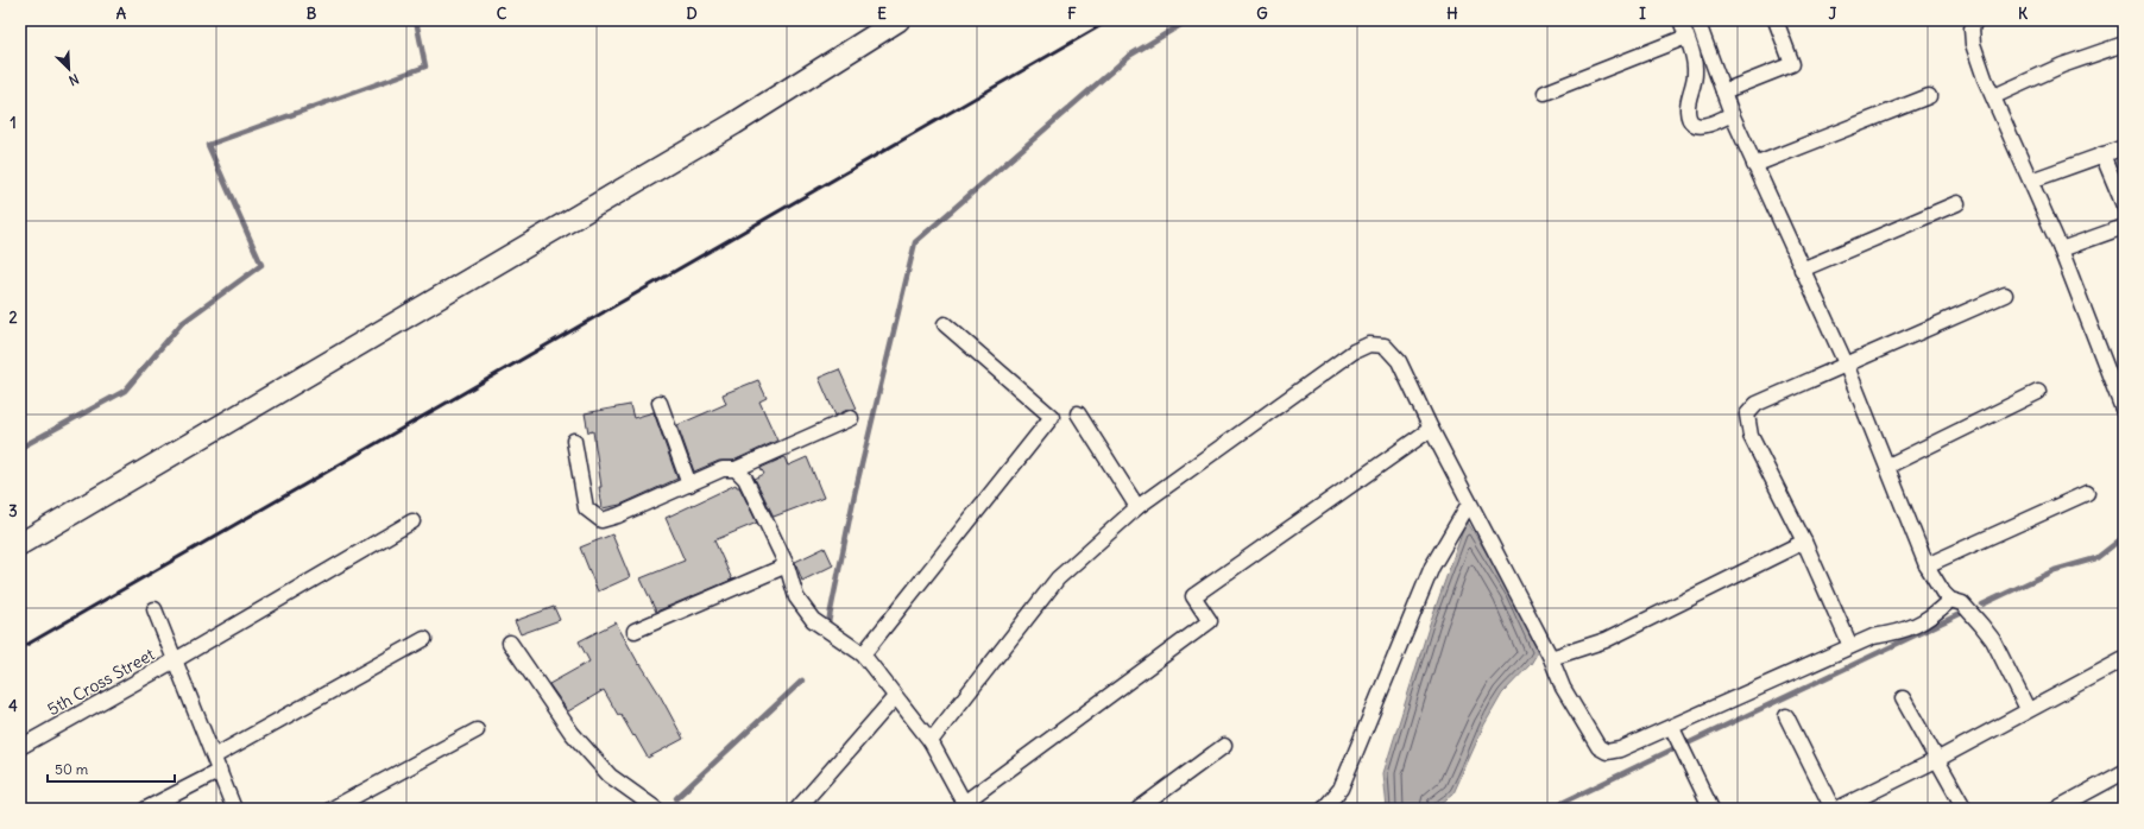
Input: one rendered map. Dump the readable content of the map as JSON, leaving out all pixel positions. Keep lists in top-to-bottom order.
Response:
{
  "streets": {
    "street": ["5th Cross Street"]
  },
  "scale_bar": "50 m",
  "north": "bottom right",
  "grid": {
    "columns": [
      "A",
      "B",
      "C",
      "D",
      "E",
      "F",
      "G",
      "H",
      "I",
      "J",
      "K"
    ],
    "rows": [
      "1",
      "2",
      "3",
      "4"
    ]
  }
}
